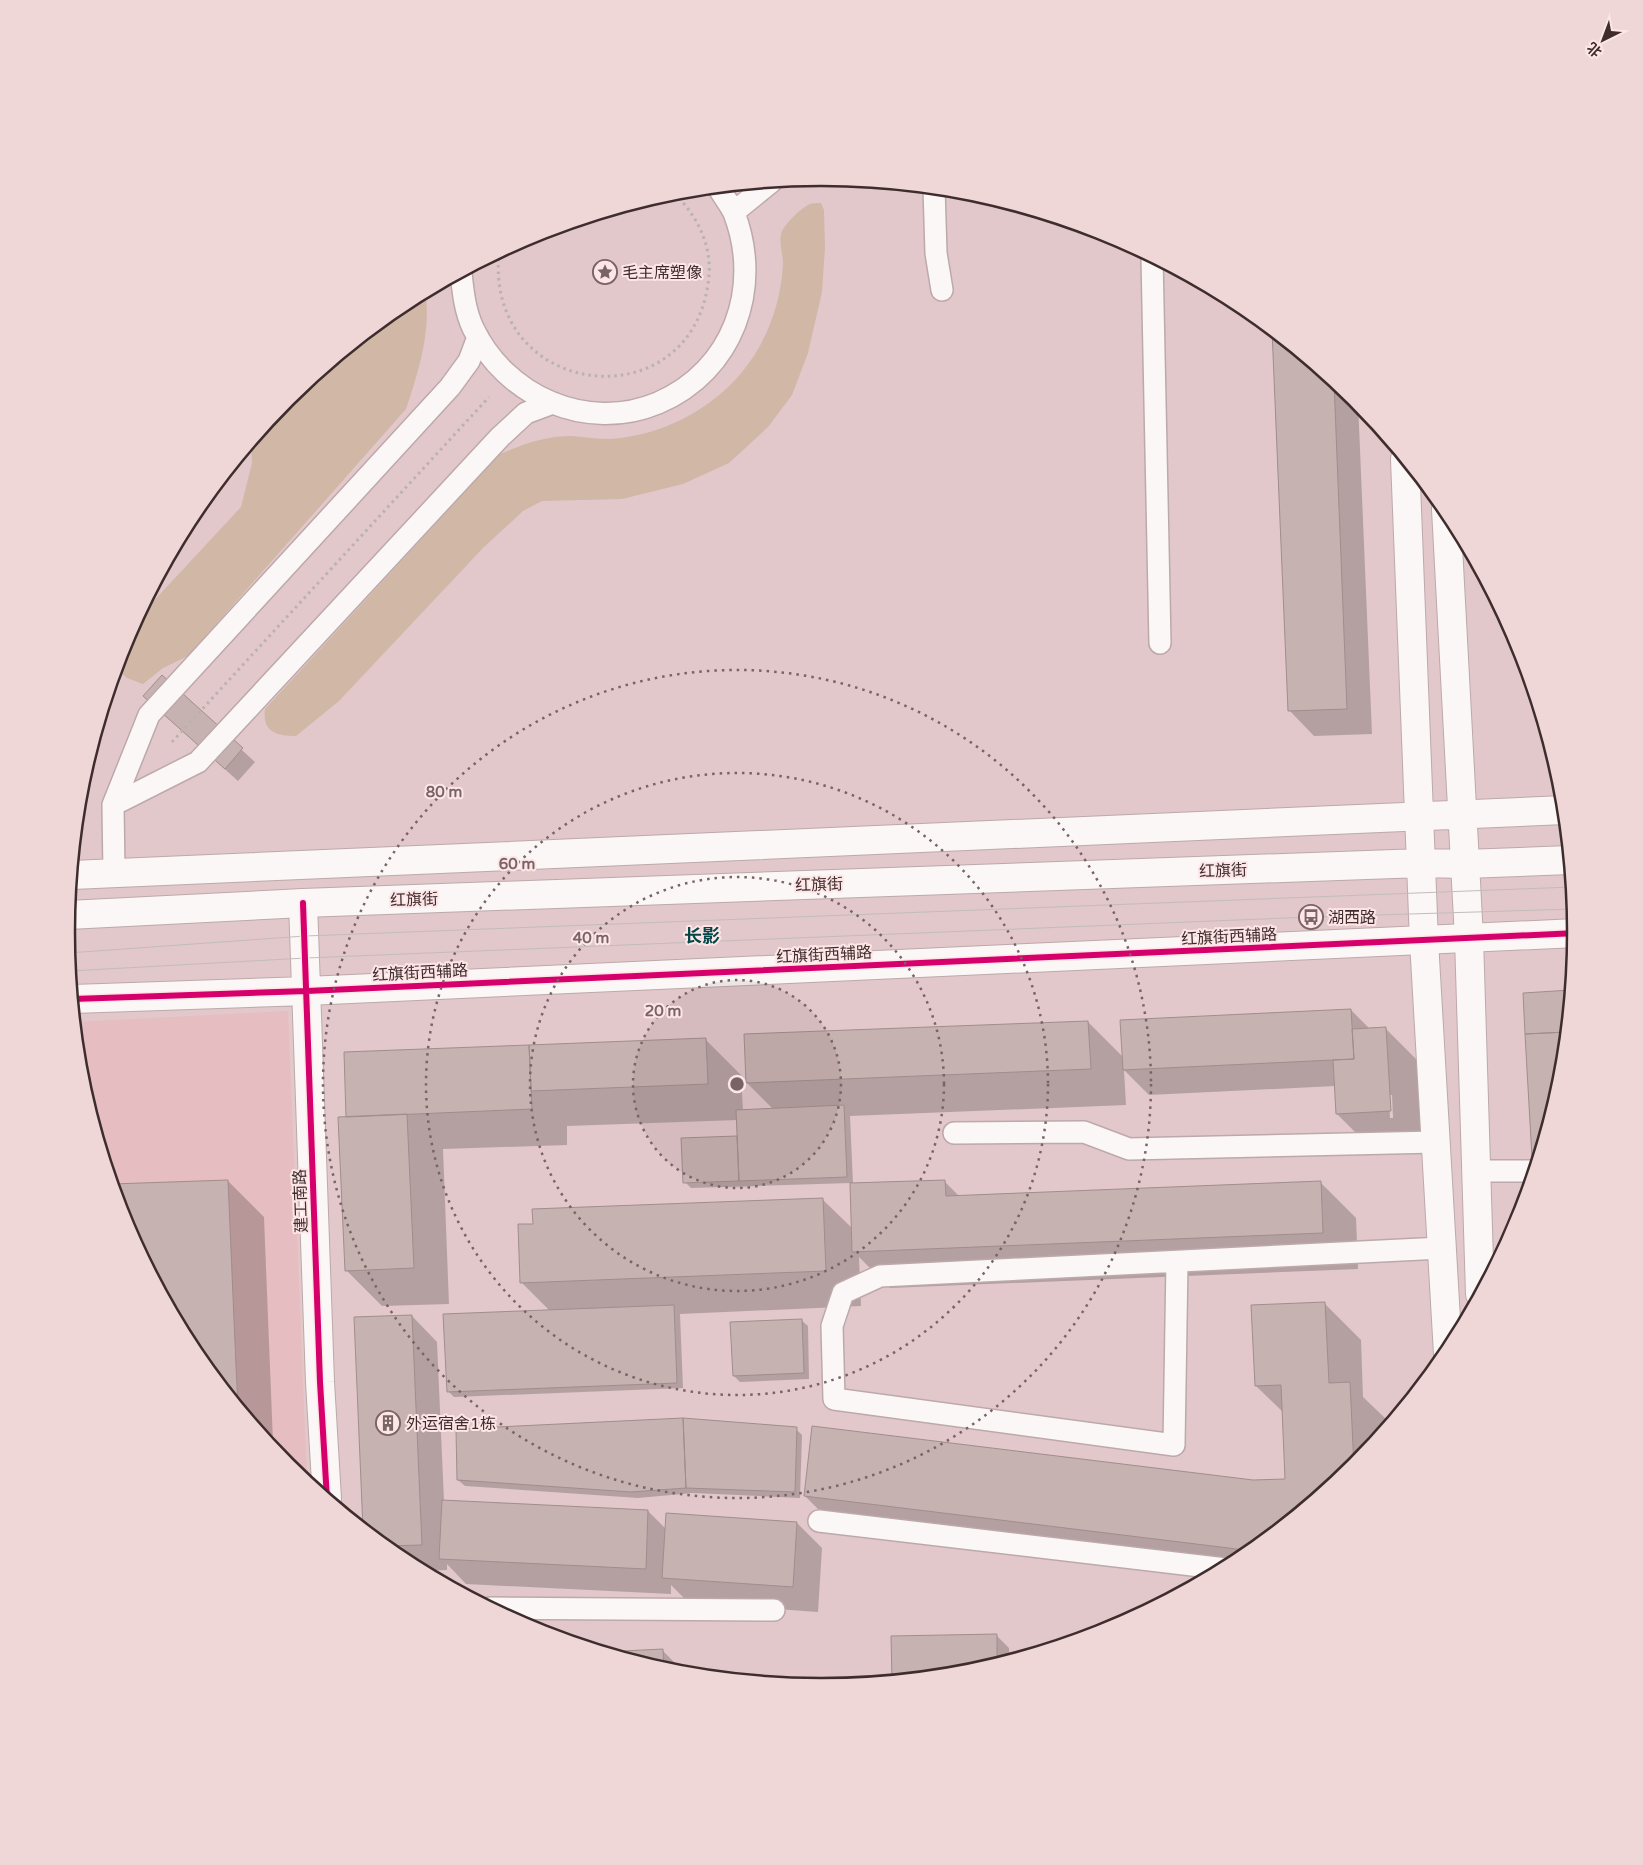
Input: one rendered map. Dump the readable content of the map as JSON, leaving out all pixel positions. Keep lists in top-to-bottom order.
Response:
{
  "streets": {
    "main road": ["红旗街", "红旗街西辅路", "建工南路"]
  },
  "crossings": [
    ["红旗街", "建工南路"],
    ["红旗街西辅路", "建工南路"]
  ],
  "districts": ["长影"],
  "places": {
    "place": ["毛主席塑像"],
    "bus stop": ["湖西路"],
    "building": ["外运宿舍1栋"]
  },
  "north": "bottom left",
  "rings": [
    "80 m",
    "60 m",
    "40 m",
    "20 m"
  ]
}
